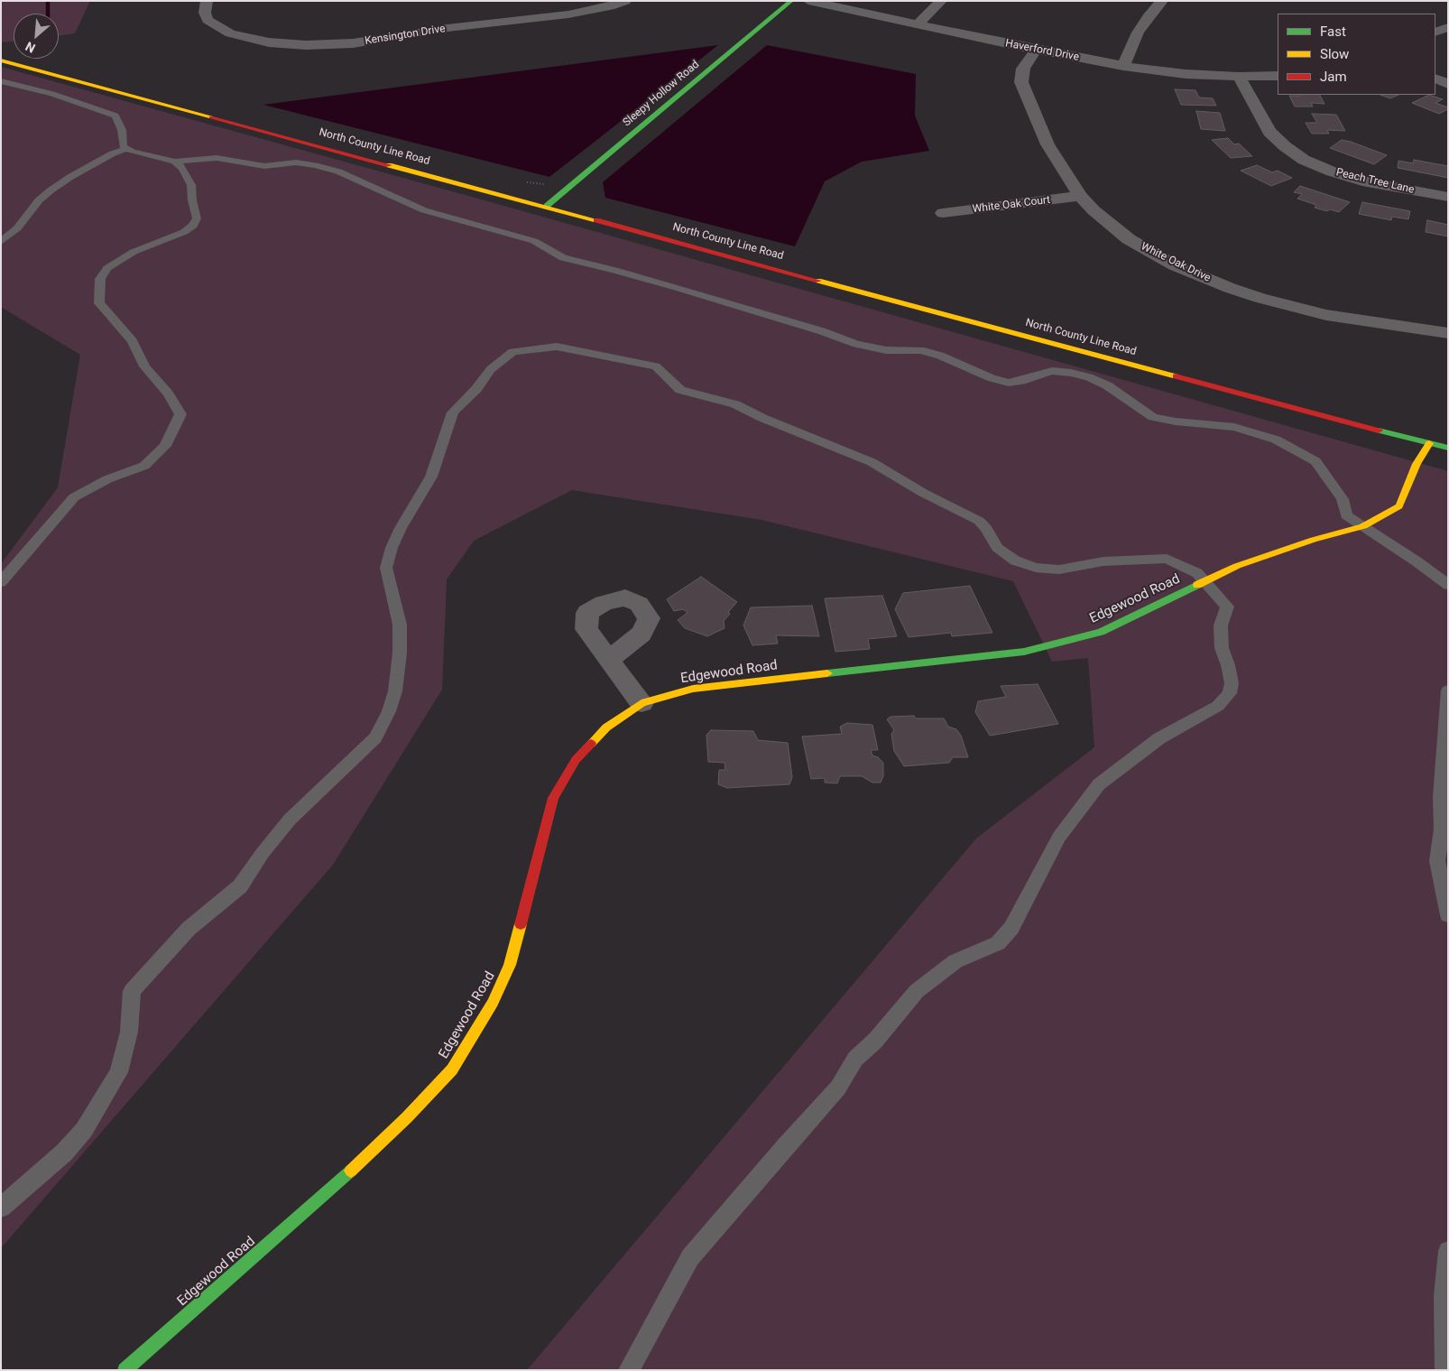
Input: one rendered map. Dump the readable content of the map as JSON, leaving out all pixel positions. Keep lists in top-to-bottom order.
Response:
{
  "streets": {
    "street": [
      "Kensington Drive",
      "Haverford Drive",
      "Sleepy Hollow Road",
      "North County Line Road",
      "Peach Tree Lane",
      "White Oak Court",
      "White Oak Drive",
      "Edgewood Road"
    ]
  },
  "crossings": [
    ["Haverford Drive", "Peach Tree Lane"],
    ["Haverford Drive", "White Oak Drive"],
    ["Sleepy Hollow Road", "North County Line Road"],
    ["North County Line Road", "Edgewood Road"],
    ["White Oak Court", "White Oak Drive"]
  ],
  "legend": ["Fast", "Slow", "Jam"],
  "north": "bottom left"
}
